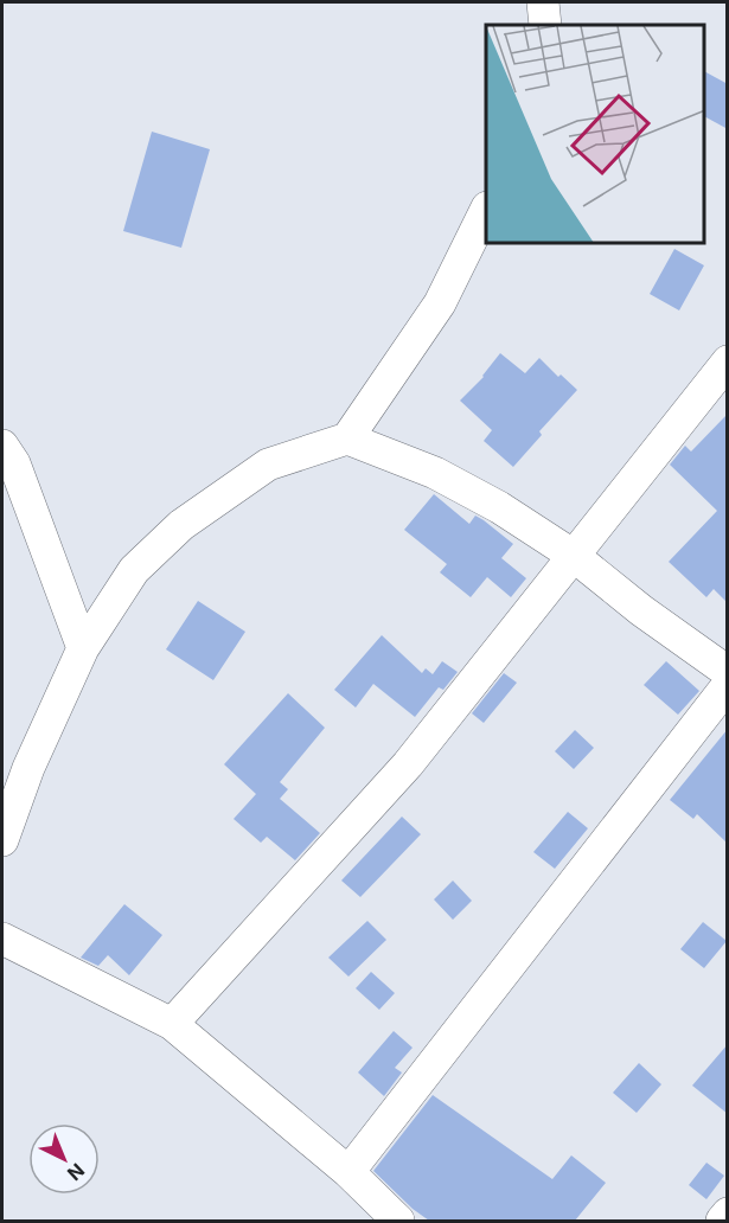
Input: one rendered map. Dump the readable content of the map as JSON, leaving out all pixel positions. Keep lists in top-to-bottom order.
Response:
{
  "north": "bottom right"
}
